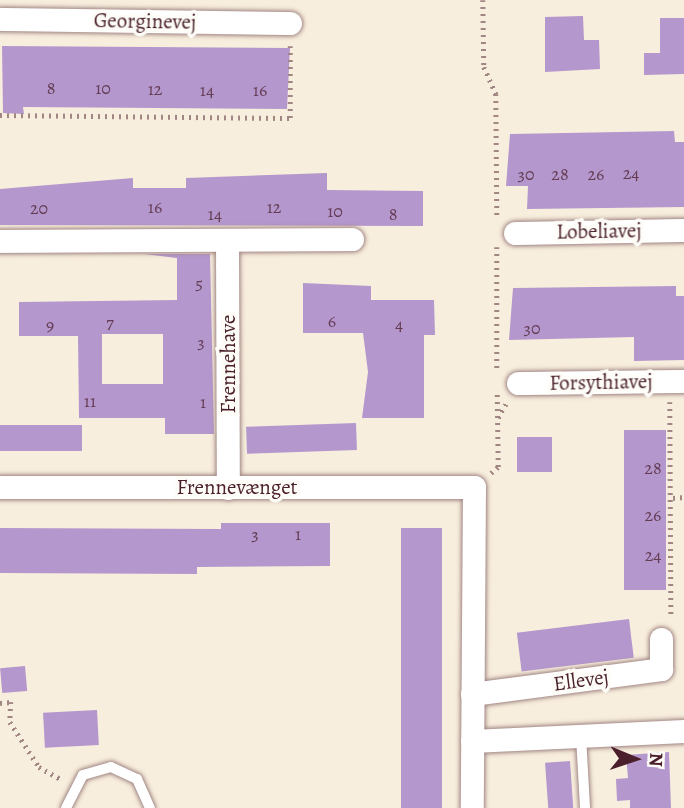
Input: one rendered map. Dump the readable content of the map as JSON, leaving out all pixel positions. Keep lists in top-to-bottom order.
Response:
{
  "streets": {
    "street": [
      "Georginevej",
      "Lobeliavej",
      "Frennehave",
      "Forsythiavej",
      "Frennevænget",
      "Ellevej"
    ]
  },
  "crossings": [
    ["Frennehave", "Frennevænget"],
    ["Frennevænget", "Ellevej"]
  ],
  "house_numbers": [
    "8",
    "10",
    "12",
    "14",
    "16",
    "24",
    "30",
    "28",
    "26",
    "16",
    "12",
    "20",
    "10",
    "14",
    "8",
    "5",
    "6",
    "7",
    "4",
    "9",
    "30",
    "3",
    "11",
    "1",
    "28",
    "26",
    "3",
    "1",
    "24"
  ],
  "north": "right"
}
